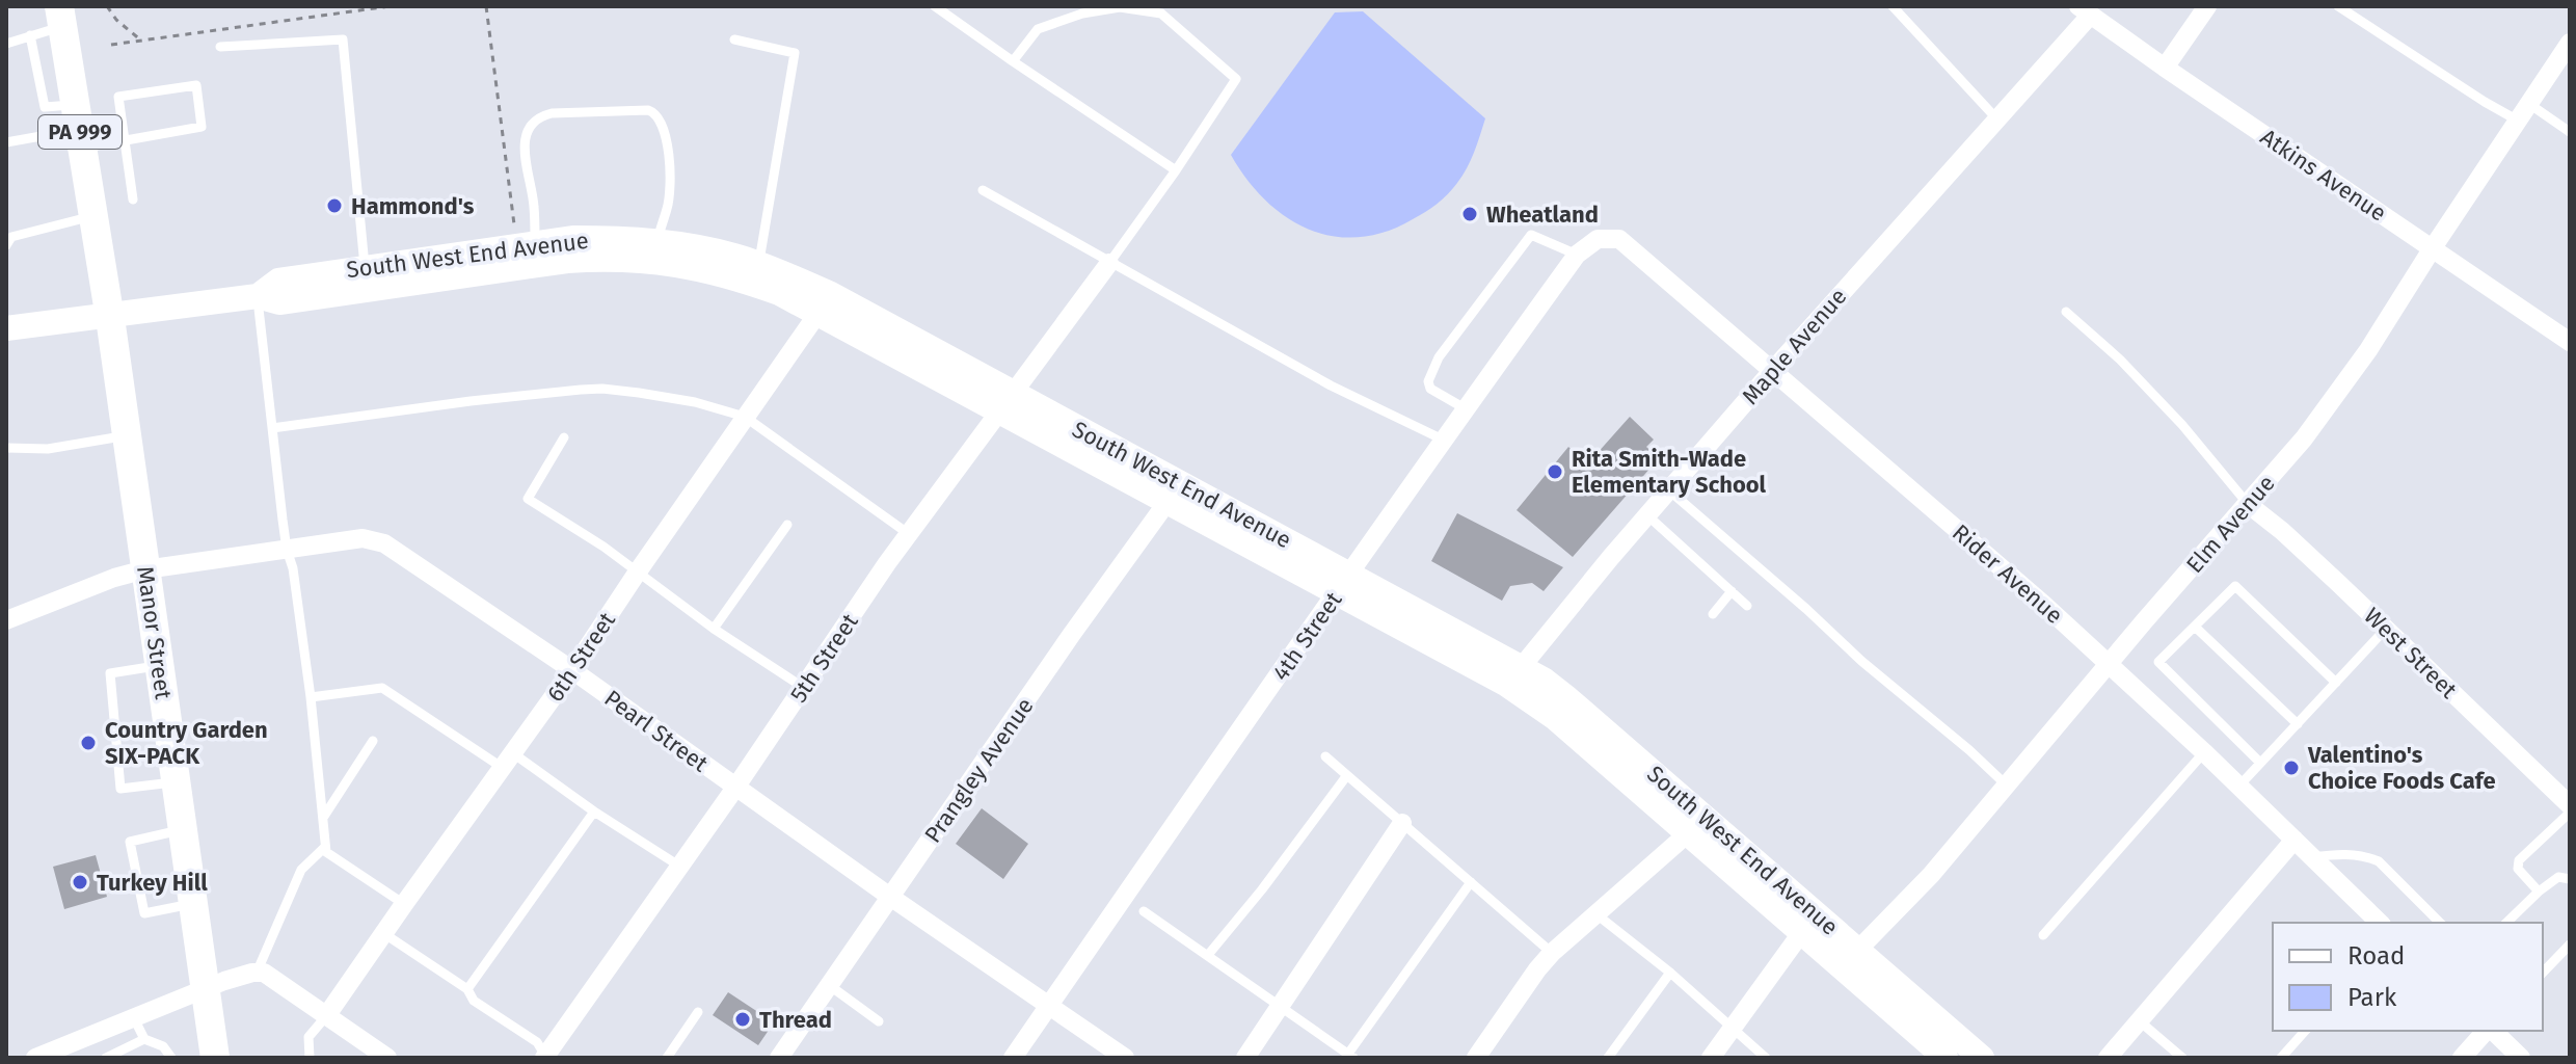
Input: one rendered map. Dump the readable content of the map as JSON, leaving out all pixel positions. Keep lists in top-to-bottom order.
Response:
{
  "streets": {
    "main road": ["PA 999", "South West End Avenue", "Manor Street"],
    "street": [
      "Atkins Avenue",
      "Maple Avenue",
      "Elm Avenue",
      "Rider Avenue",
      "4th Street",
      "West Street",
      "6th Street",
      "5th Street",
      "Pearl Street",
      "Prangley Avenue"
    ]
  },
  "crossings": [
    ["PA 999", "Manor Street"],
    ["Atkins Avenue", "Maple Avenue"],
    ["Atkins Avenue", "Elm Avenue"],
    ["South West End Avenue", "Maple Avenue"],
    ["South West End Avenue", "Elm Avenue"],
    ["South West End Avenue", "Manor Street"],
    ["South West End Avenue", "4th Street"],
    ["South West End Avenue", "6th Street"],
    ["South West End Avenue", "5th Street"],
    ["South West End Avenue", "Prangley Avenue"],
    ["Maple Avenue", "Rider Avenue"],
    ["Elm Avenue", "Rider Avenue"],
    ["Elm Avenue", "West Street"],
    ["Rider Avenue", "4th Street"],
    ["Manor Street", "Pearl Street"],
    ["4th Street", "Pearl Street"],
    ["6th Street", "Pearl Street"],
    ["5th Street", "Pearl Street"],
    ["Pearl Street", "Prangley Avenue"]
  ],
  "places": [
    "Hammond's",
    "Wheatland",
    "Rita Smith-Wade Elementary School",
    "Country Garden SIX-PACK",
    "Valentino's Choice Foods Cafe",
    "Turkey Hill",
    "Thread"
  ],
  "legend": ["Road", "Park"]
}
